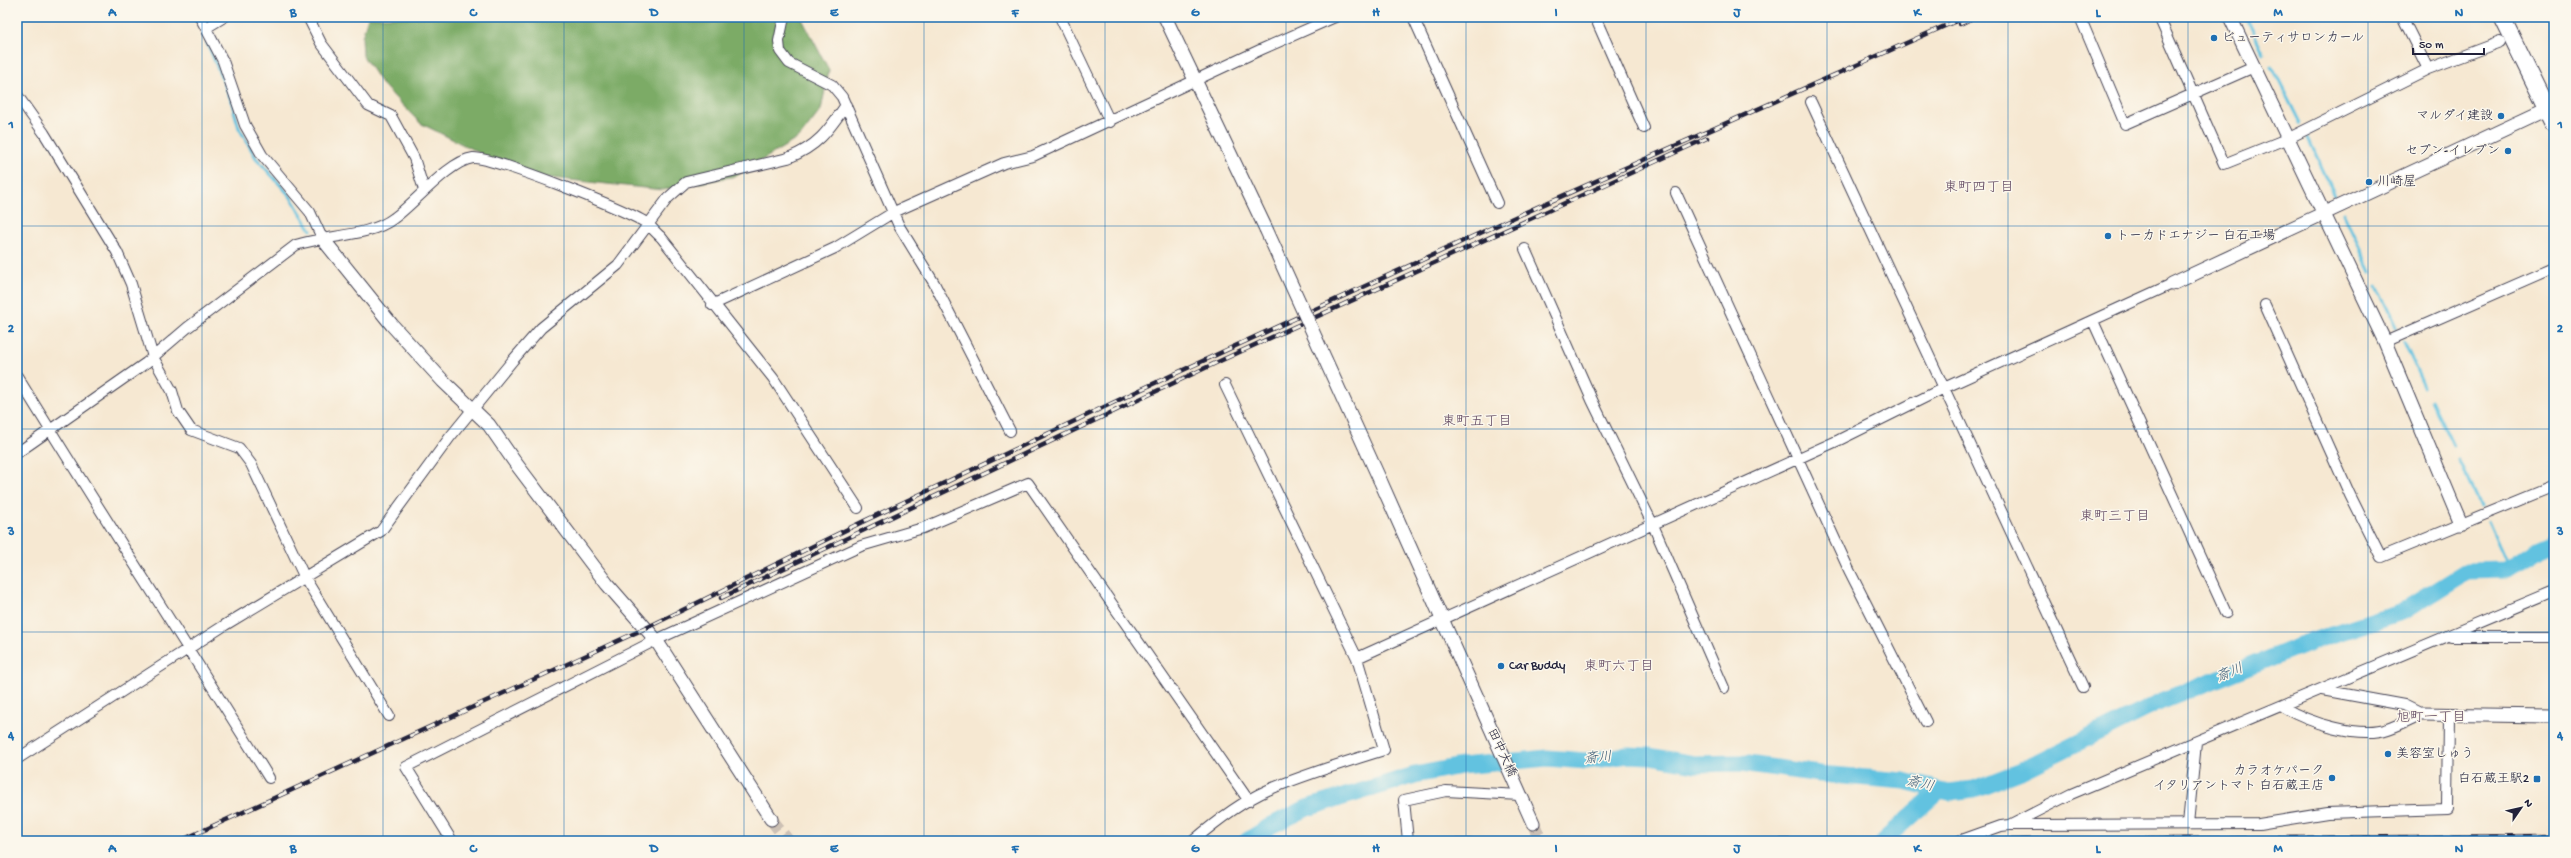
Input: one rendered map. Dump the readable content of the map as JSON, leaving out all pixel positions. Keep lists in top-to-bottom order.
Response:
{
  "streets": {
    "street": ["田中大橋"]
  },
  "districts": [
    "東町四丁目",
    "東町五丁目",
    "東町三丁目",
    "東町六丁目",
    "旭町一丁目"
  ],
  "water": ["斎川"],
  "places": {
    "other": [
      "ビューティサロンカール",
      "マルダイ建設",
      "セブン-イレブン",
      "川崎屋",
      "トーカドエナジー 白石工場",
      "Car Buddy",
      "美容室しゅう",
      "カラオケパーク イタリアントマト 白石蔵王店"
    ],
    "transit": ["白石蔵王駅2"]
  },
  "scale_bar": "50 m",
  "north": "top right",
  "grid": {
    "columns": [
      "A",
      "B",
      "C",
      "D",
      "E",
      "F",
      "G",
      "H",
      "I",
      "J",
      "K",
      "L",
      "M",
      "N"
    ],
    "rows": [
      "1",
      "2",
      "3",
      "4"
    ]
  }
}
